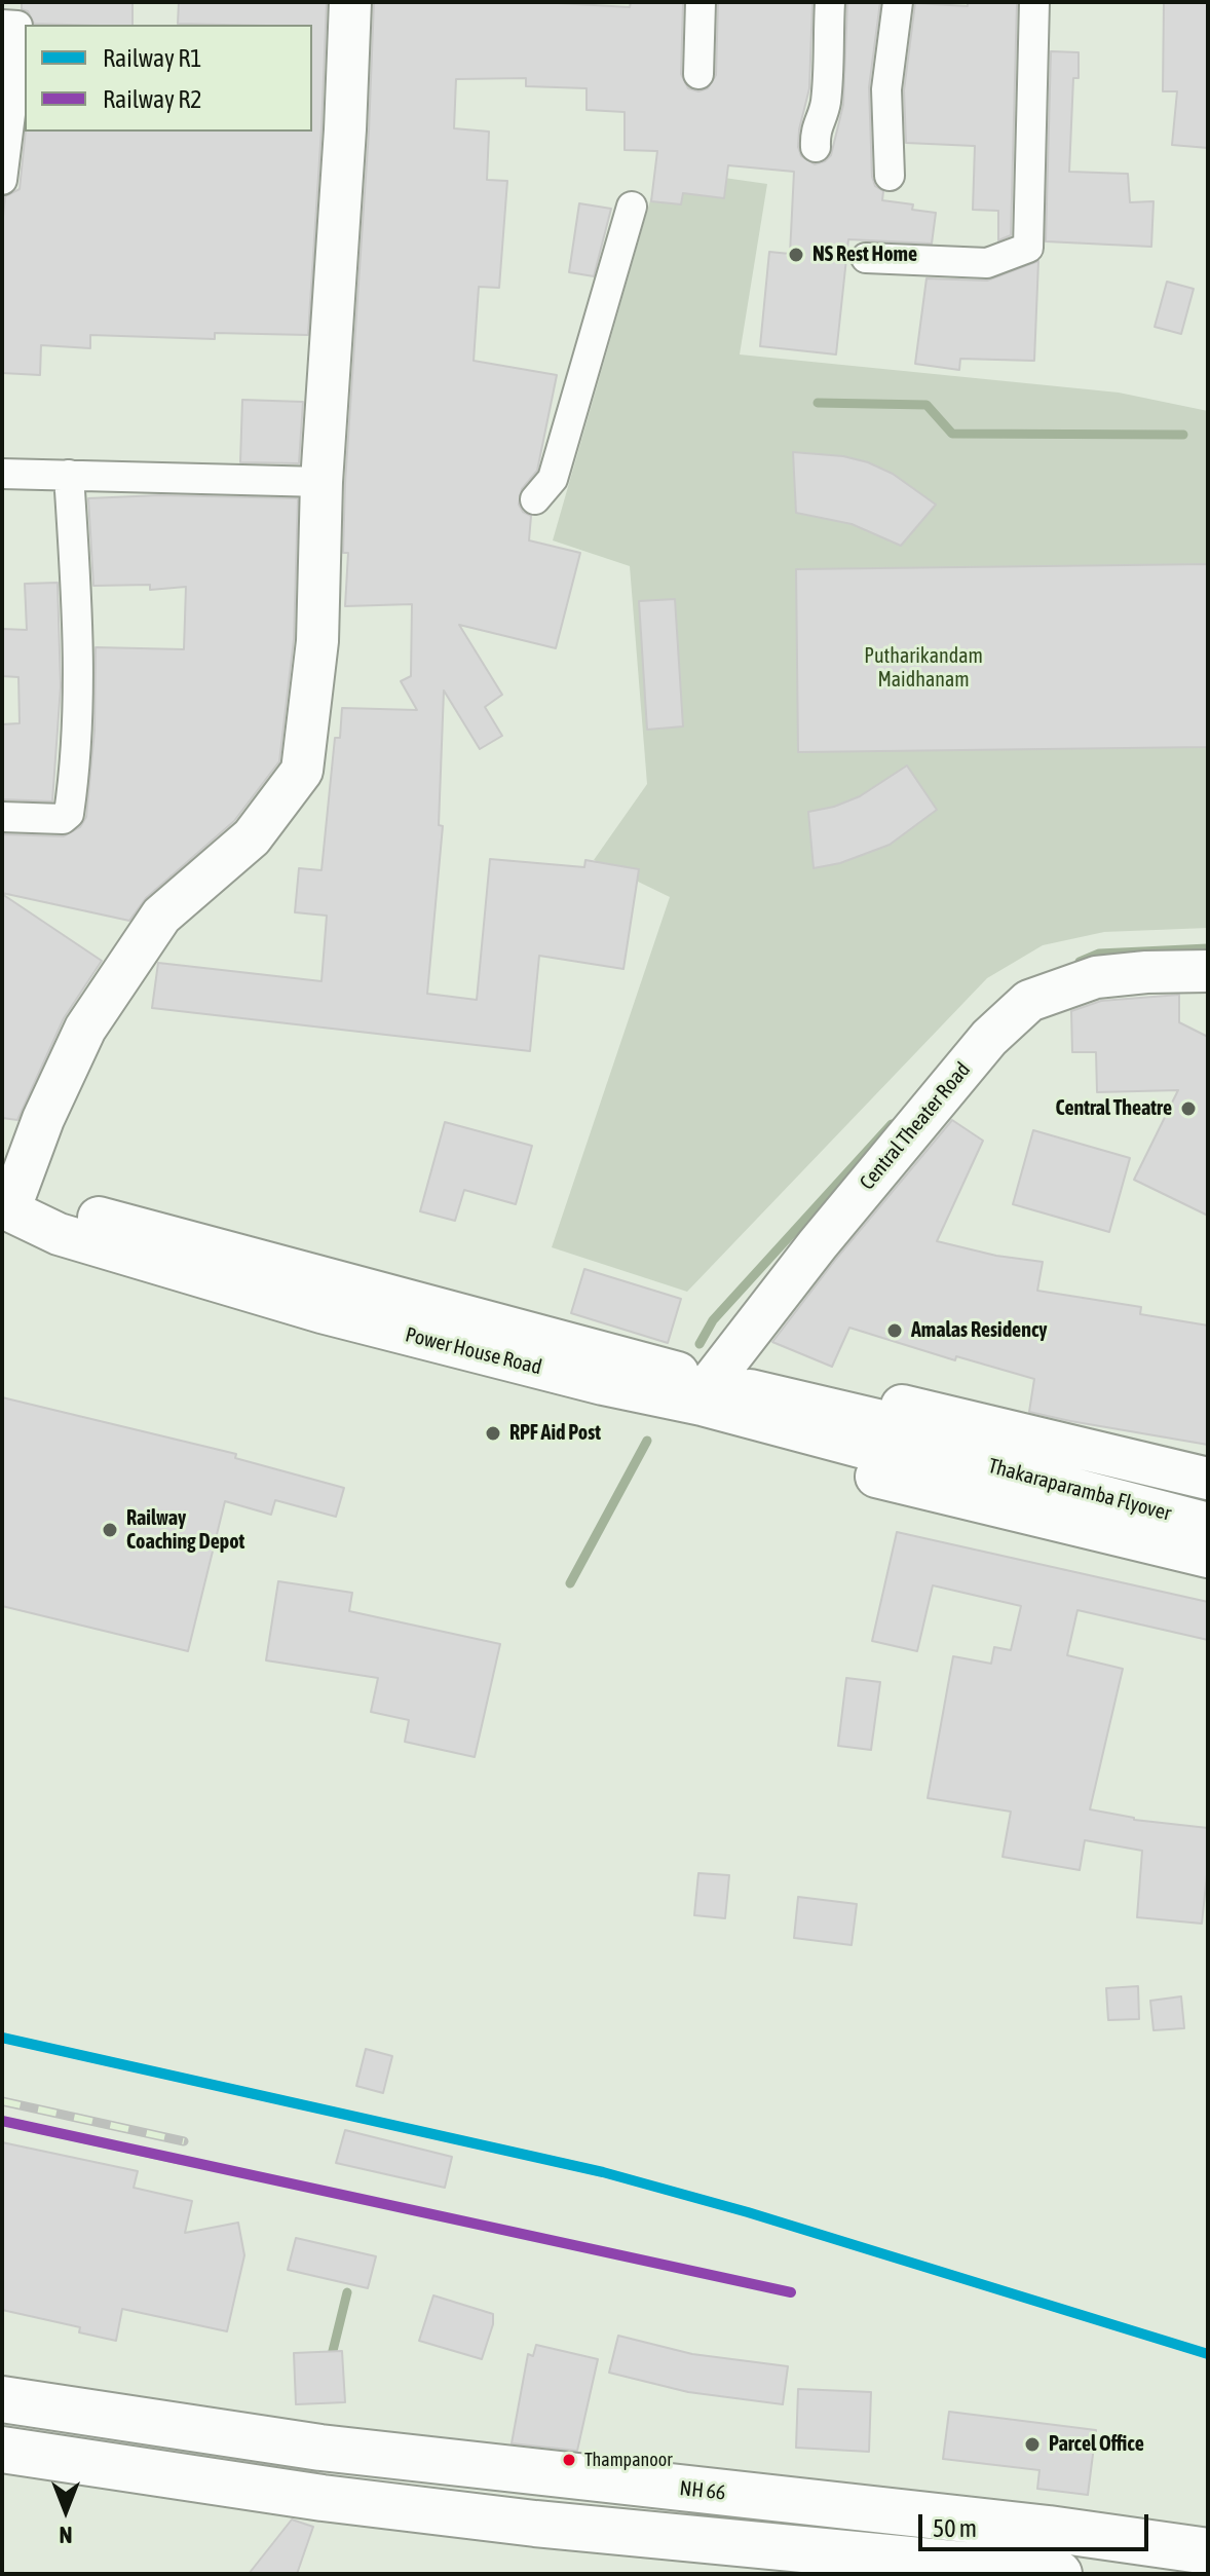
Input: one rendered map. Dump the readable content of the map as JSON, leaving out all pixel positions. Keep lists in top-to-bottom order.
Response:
{
  "streets": {
    "main road": ["NH 66"],
    "street": ["Central Theater Road", "Thakaraparamba Flyover"]
  },
  "crossings": [
    ["Central Theater Road", "Thakaraparamba Flyover"]
  ],
  "parks": ["Putharikandam Maidhanam"],
  "places": [
    "NS Rest Home",
    "Central Theatre",
    "Amalas Residency",
    "RPF Aid Post",
    "Railway Coaching Depot",
    "Parcel Office",
    "Thampanoor"
  ],
  "lines": ["rail line R1", "rail line R2"],
  "legend": ["Railway R1", "Railway R2"],
  "scale_bar": "50 m",
  "north": "bottom"
}
